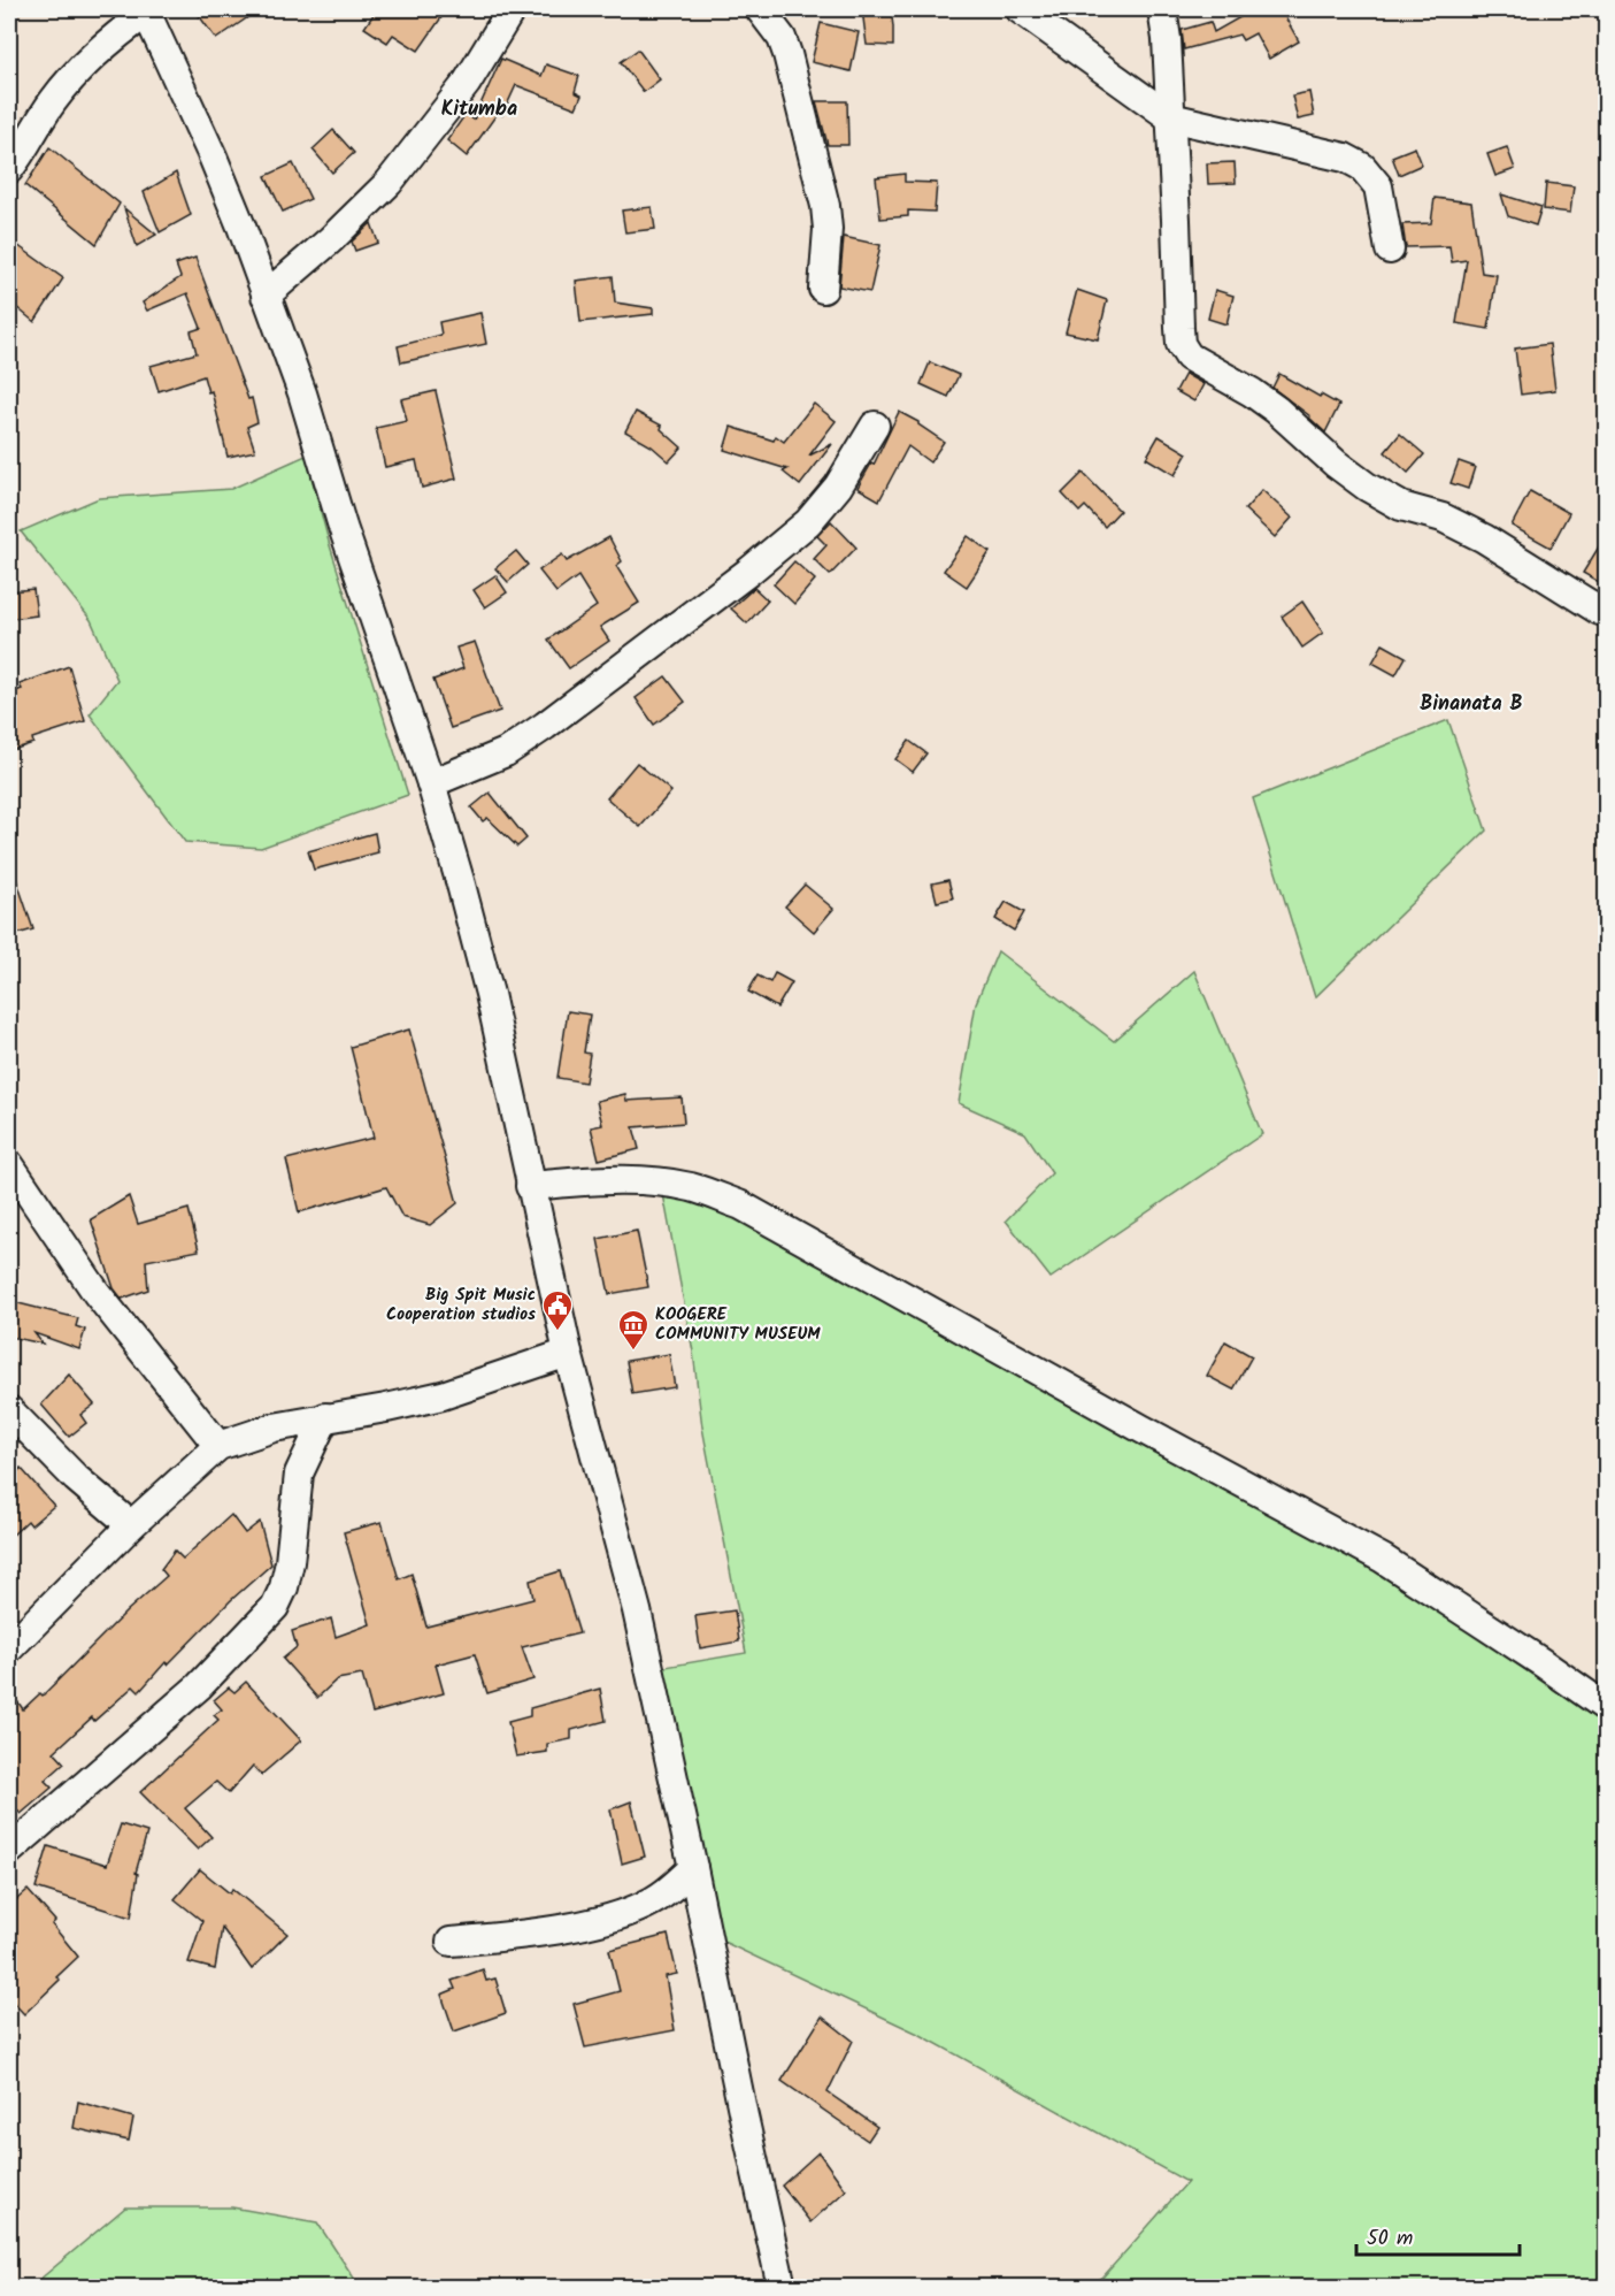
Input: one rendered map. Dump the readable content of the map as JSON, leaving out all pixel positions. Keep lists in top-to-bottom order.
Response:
{
  "districts": ["Kitumba", "Binanata B"],
  "places": {
    "public building": ["Big Spit Music Cooperation studios"],
    "museum": ["KOOGERE COMMUNITY MUSEUM"]
  },
  "scale_bar": "50 m"
}
